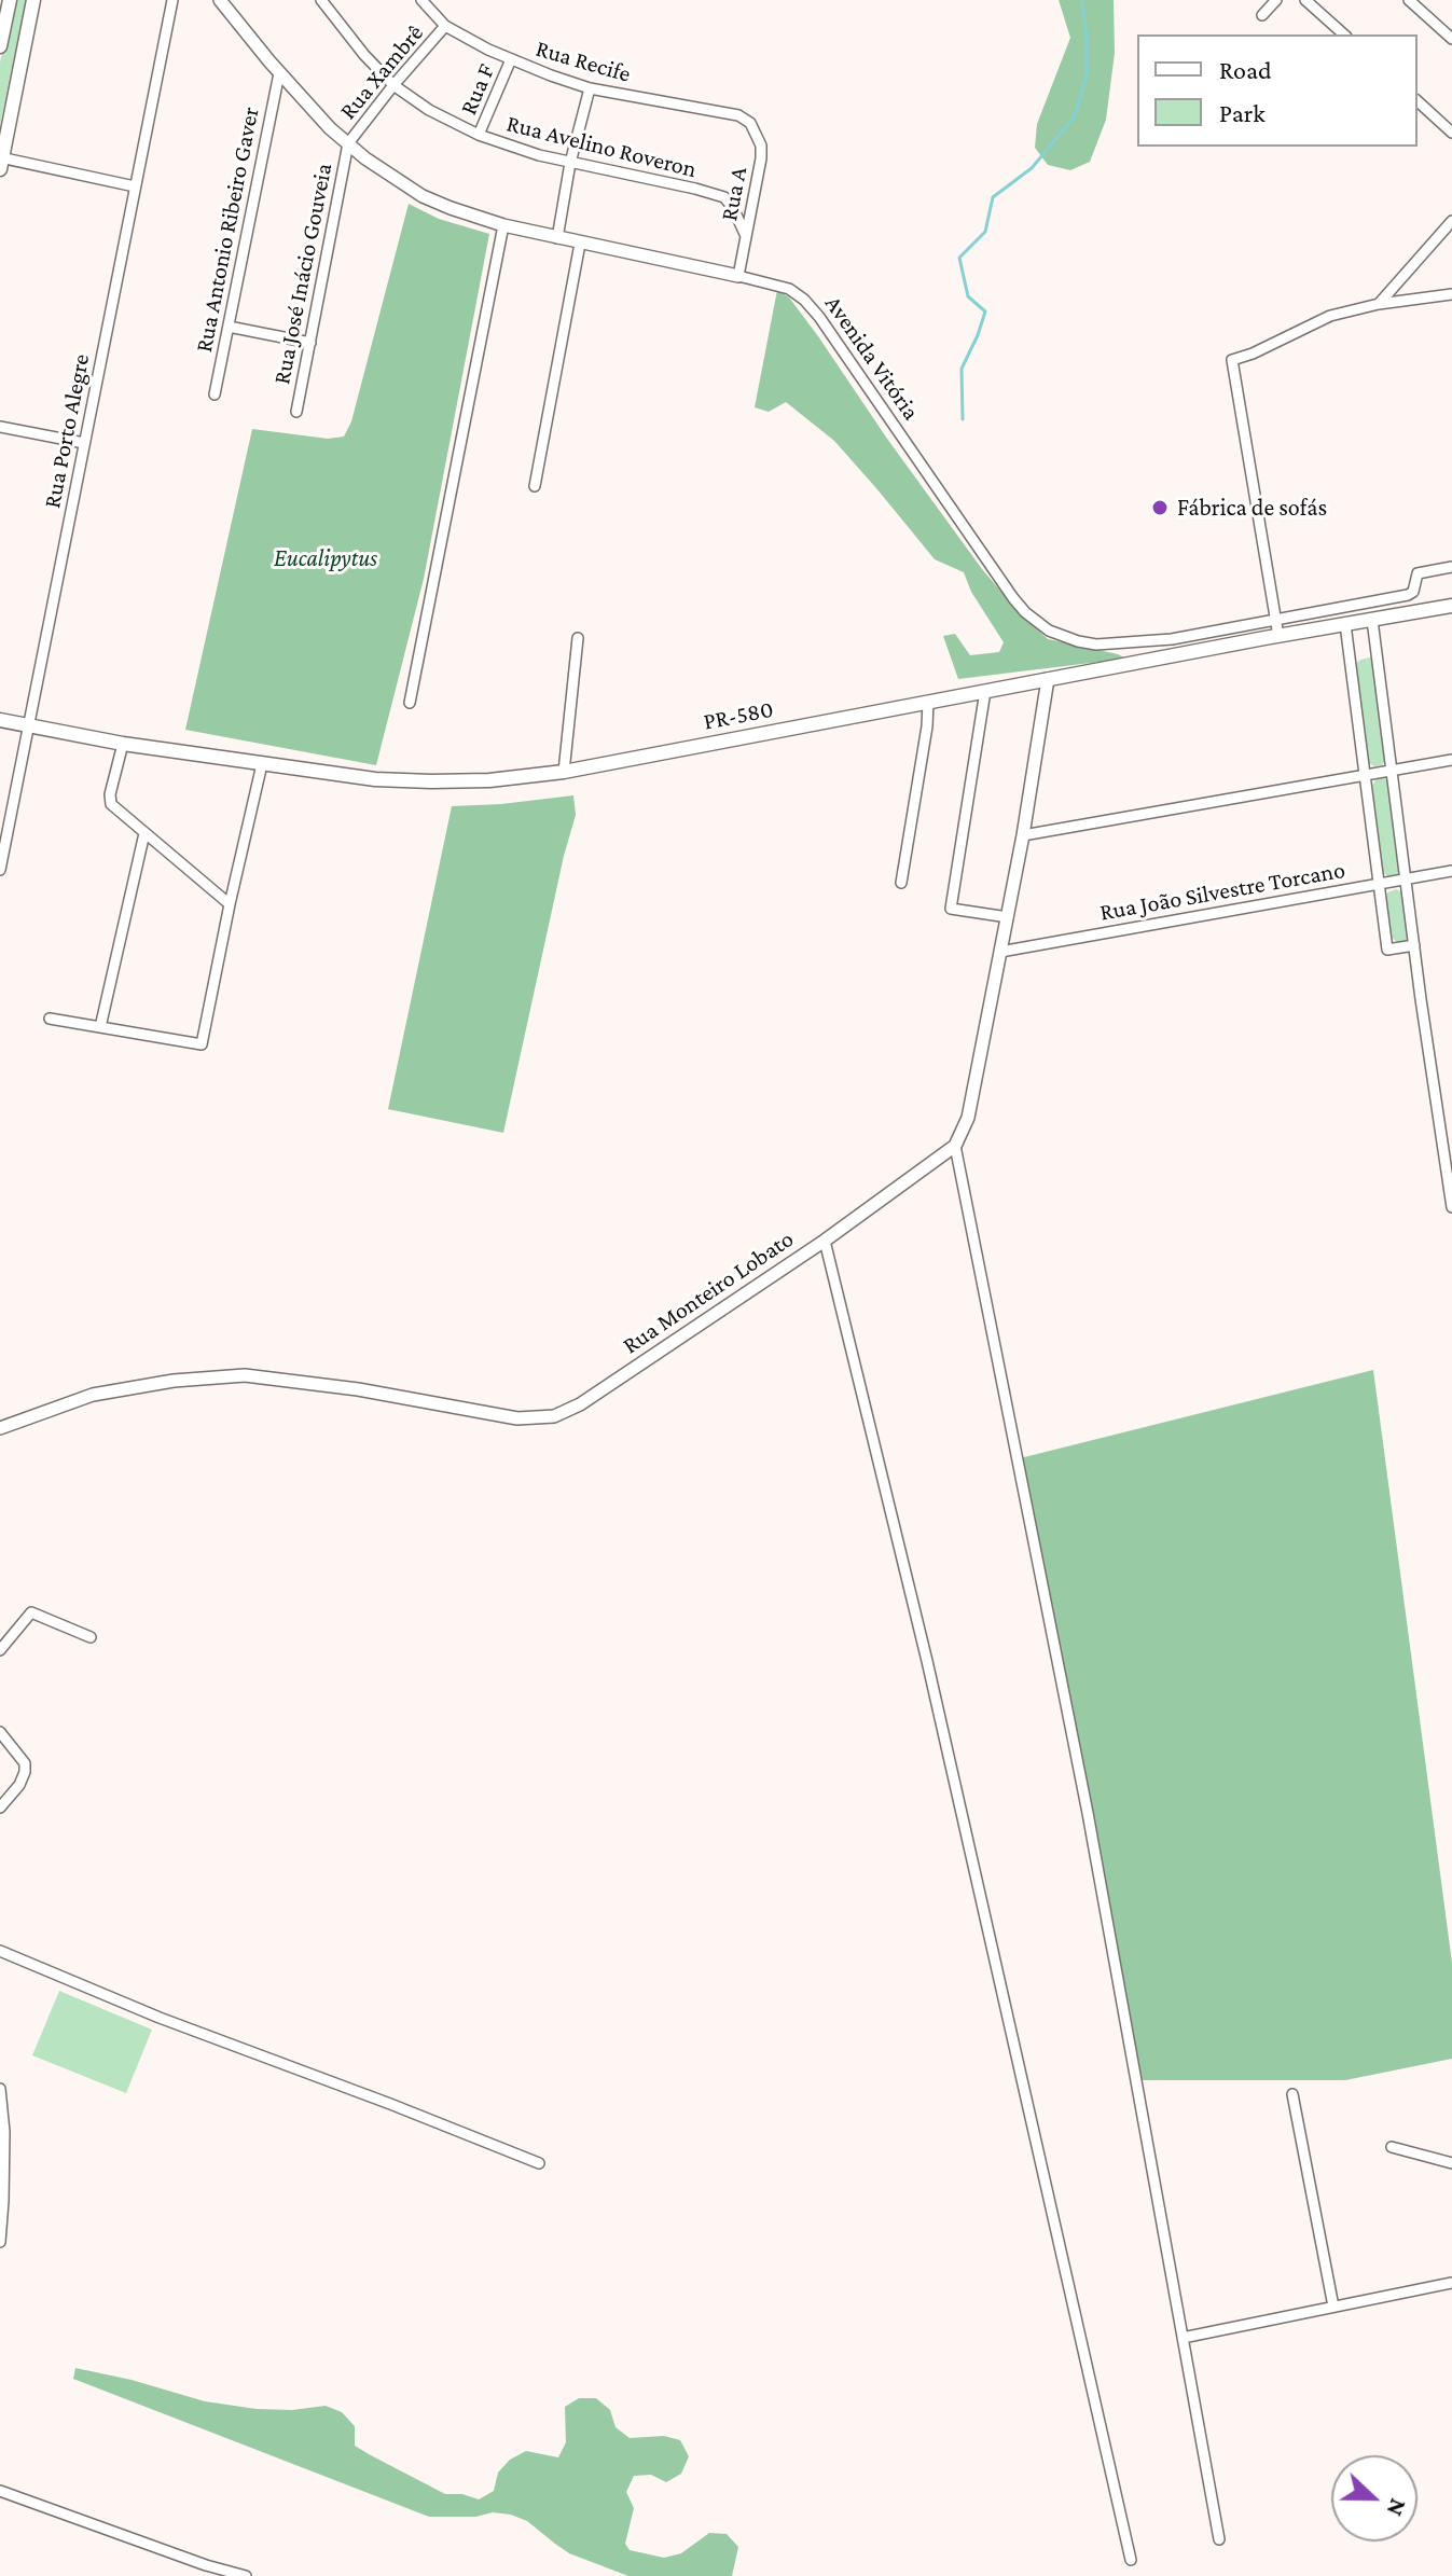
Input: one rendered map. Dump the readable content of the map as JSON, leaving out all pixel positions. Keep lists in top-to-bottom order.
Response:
{
  "streets": {
    "main road": ["PR-580"],
    "street": [
      "Rua Recife",
      "Rua Xambrê",
      "Rua F",
      "Rua Avelino Roveron",
      "Rua A",
      "Rua Antonio Ribeiro Gaver",
      "Rua José Inácio Gouveia",
      "Avenida Vitória",
      "Rua Porto Alegre",
      "Rua João Silvestre Torcano",
      "Rua Monteiro Lobato"
    ]
  },
  "crossings": [
    ["Rua Recife", "Rua Xambrê"],
    ["Rua Recife", "Rua F"],
    ["Rua Recife", "Rua A"],
    ["Rua Xambrê", "Rua Avelino Roveron"],
    ["Rua Xambrê", "Rua José Inácio Gouveia"],
    ["Rua Xambrê", "Avenida Vitória"],
    ["Rua F", "Rua Avelino Roveron"],
    ["Rua Avelino Roveron", "Rua A"],
    ["Rua A", "Avenida Vitória"],
    ["Rua Antonio Ribeiro Gaver", "Avenida Vitória"],
    ["Rua José Inácio Gouveia", "Avenida Vitória"],
    ["Rua Porto Alegre", "PR-580"]
  ],
  "parks": ["Eucalipytus"],
  "places": ["Fábrica de sofás"],
  "legend": ["Road", "Park"],
  "north": "right"
}
